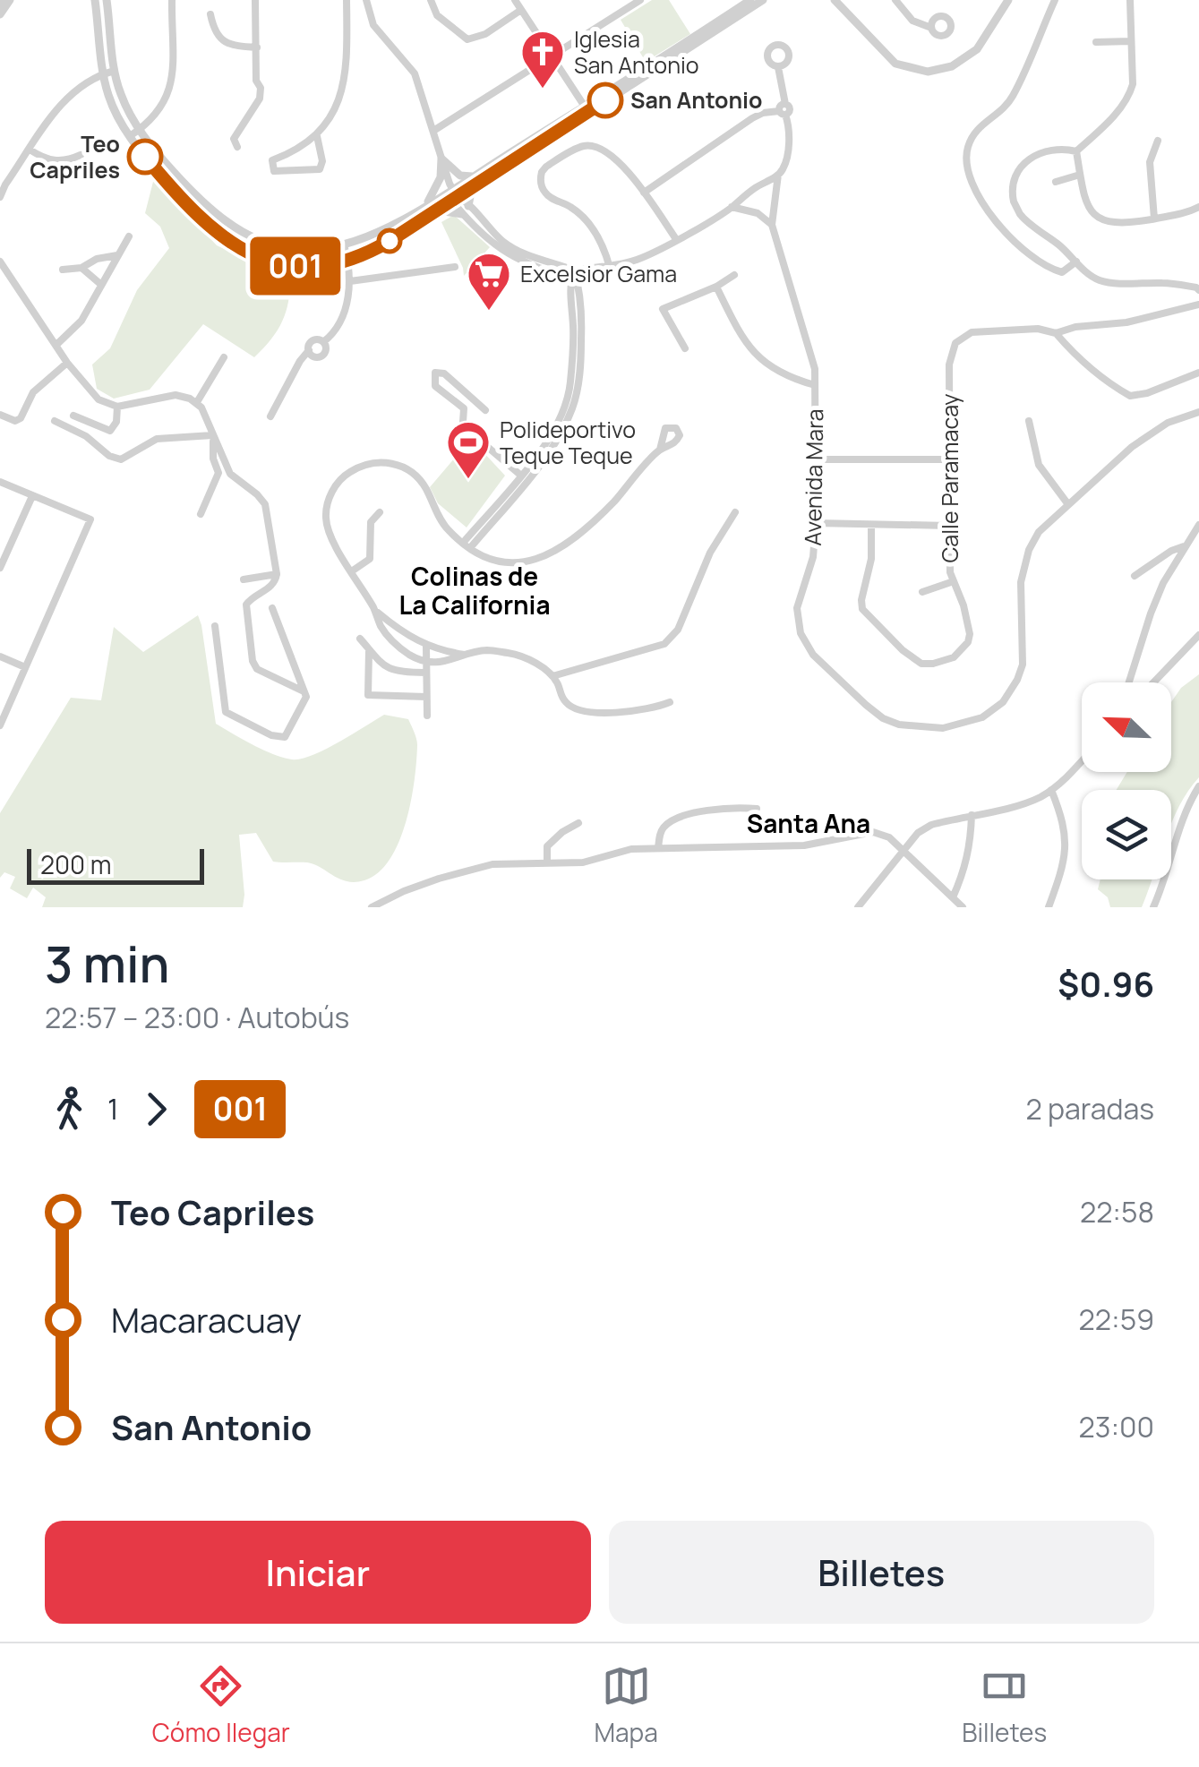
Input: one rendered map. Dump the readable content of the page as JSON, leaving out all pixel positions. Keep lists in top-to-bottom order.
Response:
{
  "streets": {
    "street": ["Avenida Mara", "Calle Paramacay"]
  },
  "districts": ["Colinas de La California", "Santa Ana"],
  "places": {
    "church": ["Iglesia San Antonio"],
    "other": ["San Antonio", "Teo Capriles"],
    "supermarket": ["Excelsior Gama"],
    "sports": ["Polideportivo Teque Teque"]
  },
  "lines": ["bus line 001"],
  "scale_bar": "200 m",
  "north": "top left",
  "page": {
    "on_map": "001",
    "scale": "200 m",
    "heading": ["3 min", "22:57 – 23:00 · Autobús", "$0.96"],
    "legs": ["1", "001", "2 paradas"],
    "list": [
      {
        "name": "Teo Capriles",
        "value": "22:58"
      },
      {
        "name": "Macaracuay",
        "value": "22:59"
      },
      {
        "name": "San Antonio",
        "value": "23:00"
      }
    ],
    "buttons": ["Iniciar", "Billetes"],
    "tabs": ["Cómo llegar", "Mapa", "Billetes"]
  }
}
